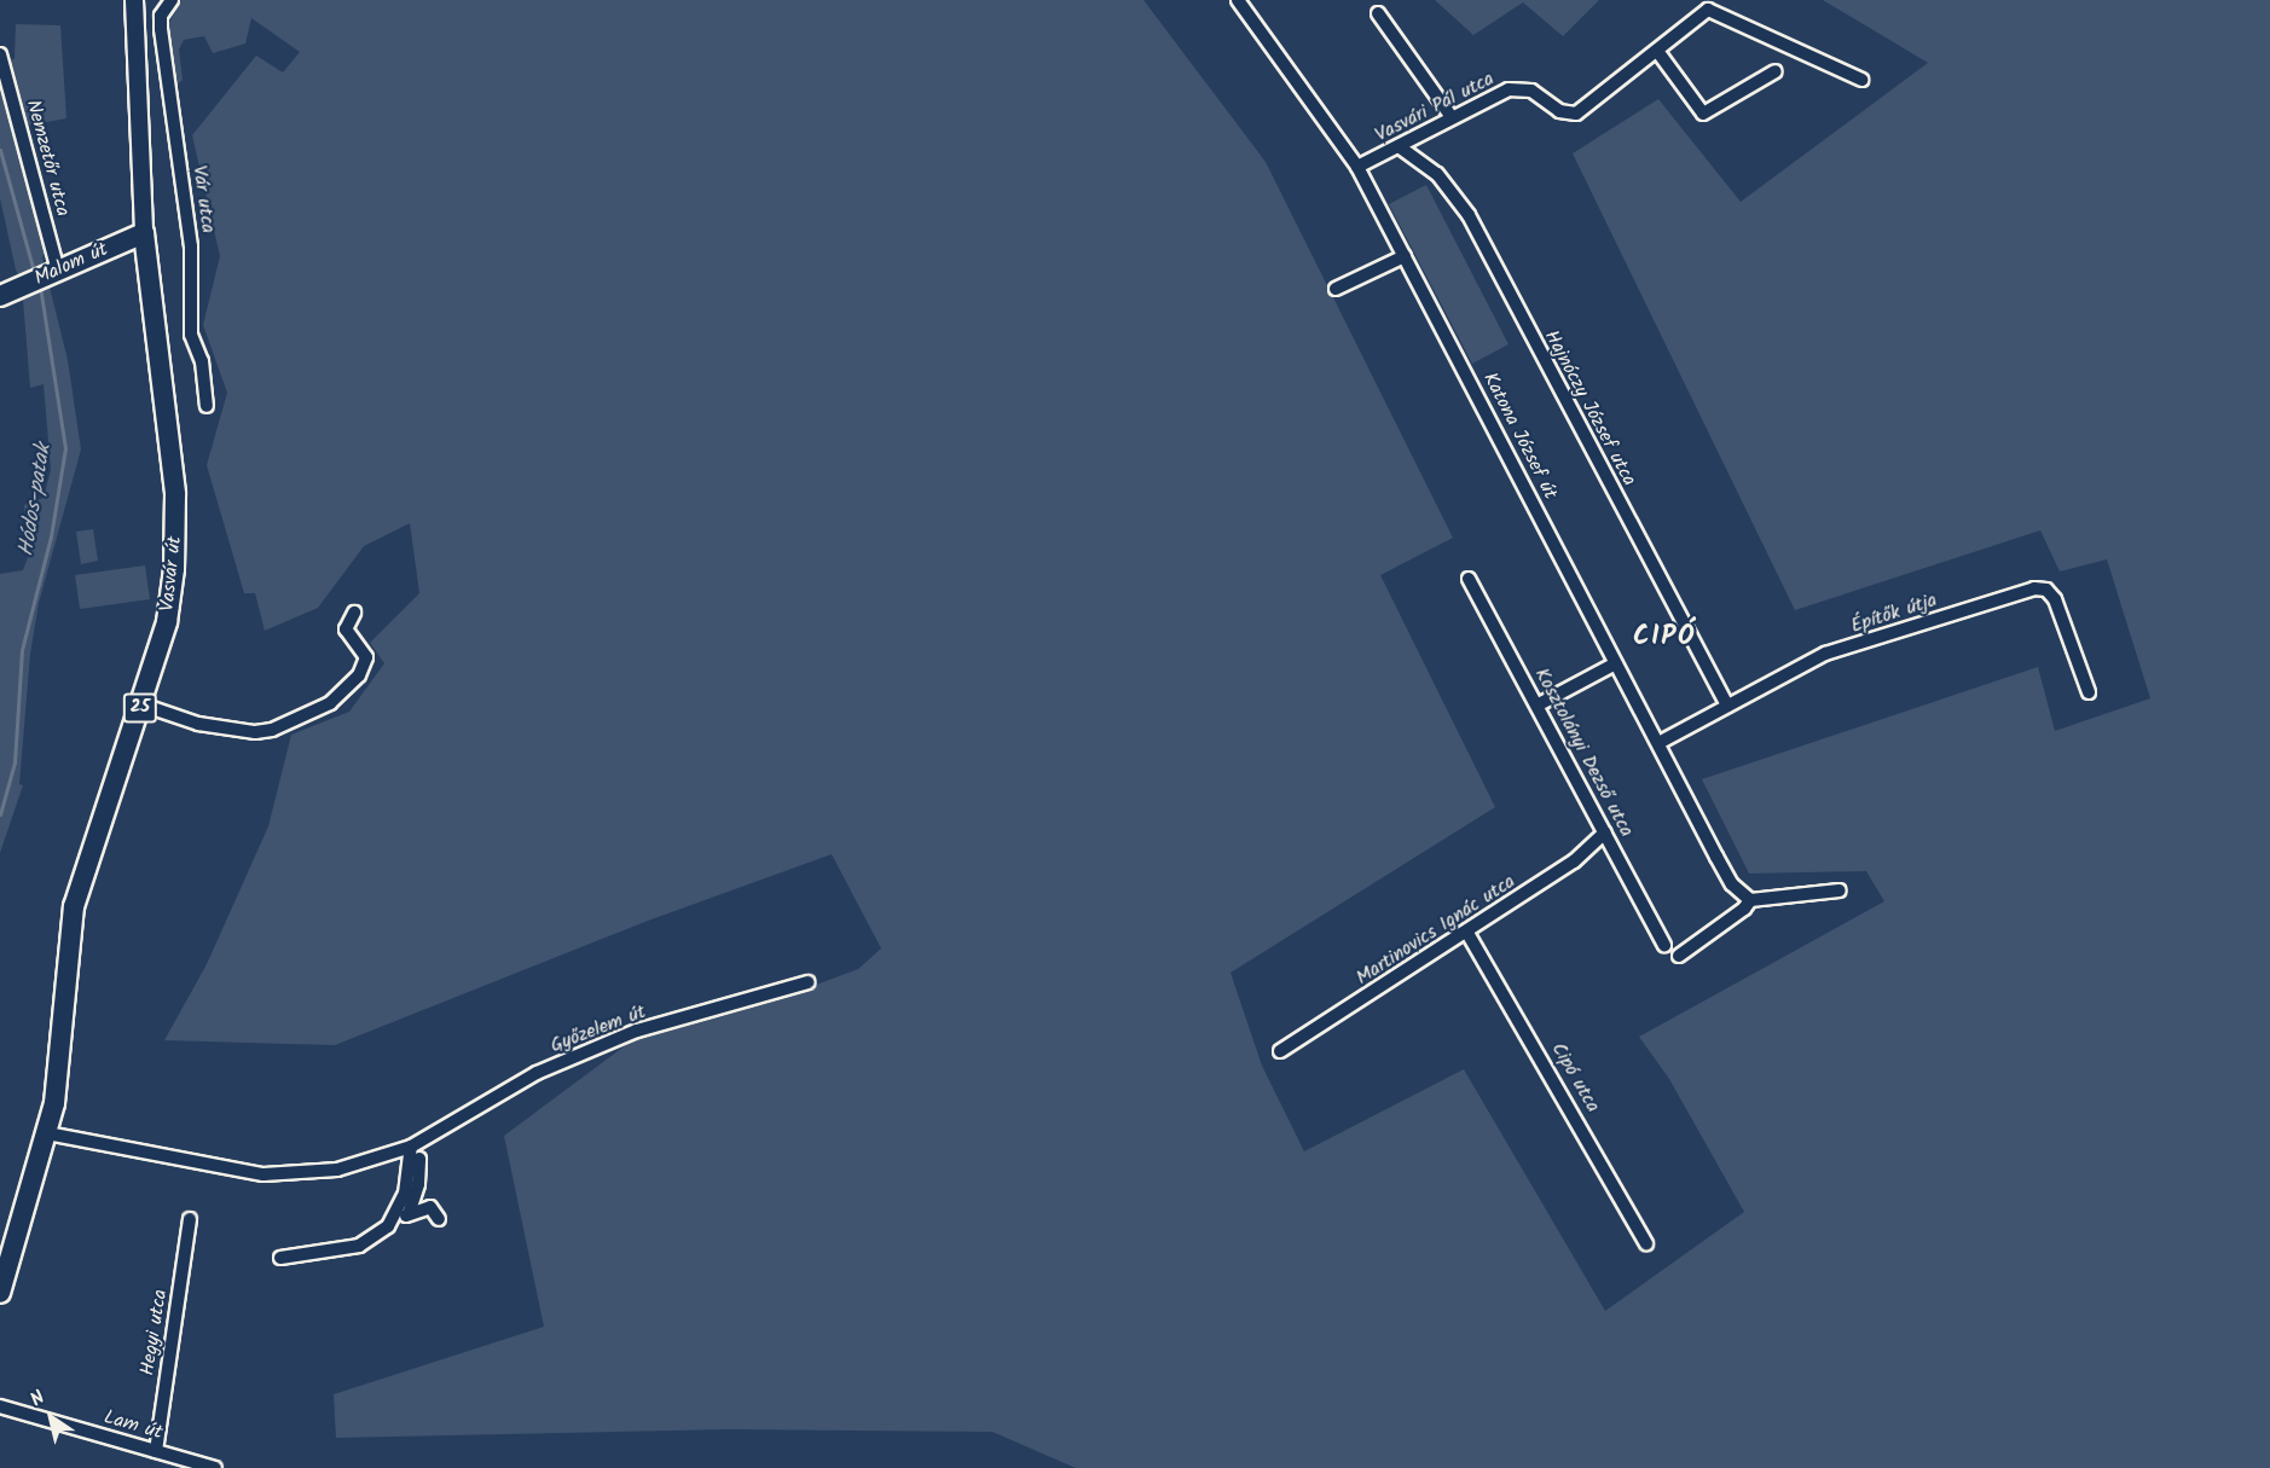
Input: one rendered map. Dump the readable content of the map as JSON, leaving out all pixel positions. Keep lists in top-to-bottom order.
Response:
{
  "streets": {
    "main road": ["Malom út", "Vasvár út", "25"],
    "street": [
      "Vasvári Pál utca",
      "Nemzetőr utca",
      "Vár utca",
      "Hajnóczy József utca",
      "Katona József út",
      "Építők útja",
      "Kosztolányi Dezső utca",
      "Martinovics Ignác utca",
      "Győzelem út",
      "Cipó utca",
      "Hegyi utca",
      "Lam út"
    ]
  },
  "crossings": [
    ["Vasvári Pál utca", "Hajnóczy József utca"],
    ["Vasvári Pál utca", "Katona József út"],
    ["Nemzetőr utca", "Malom út"],
    ["Malom út", "Vasvár út"],
    ["Hajnóczy József utca", "Építők útja"],
    ["Katona József út", "Építők útja"],
    ["Vasvár út", "25"],
    ["Vasvár út", "Győzelem út"],
    ["25", "Győzelem út"],
    ["Kosztolányi Dezső utca", "Martinovics Ignác utca"],
    ["Martinovics Ignác utca", "Cipó utca"],
    ["Hegyi utca", "Lam út"]
  ],
  "districts": ["CIPÓ"],
  "water": ["Hódos-patak"],
  "north": "top left"
}
